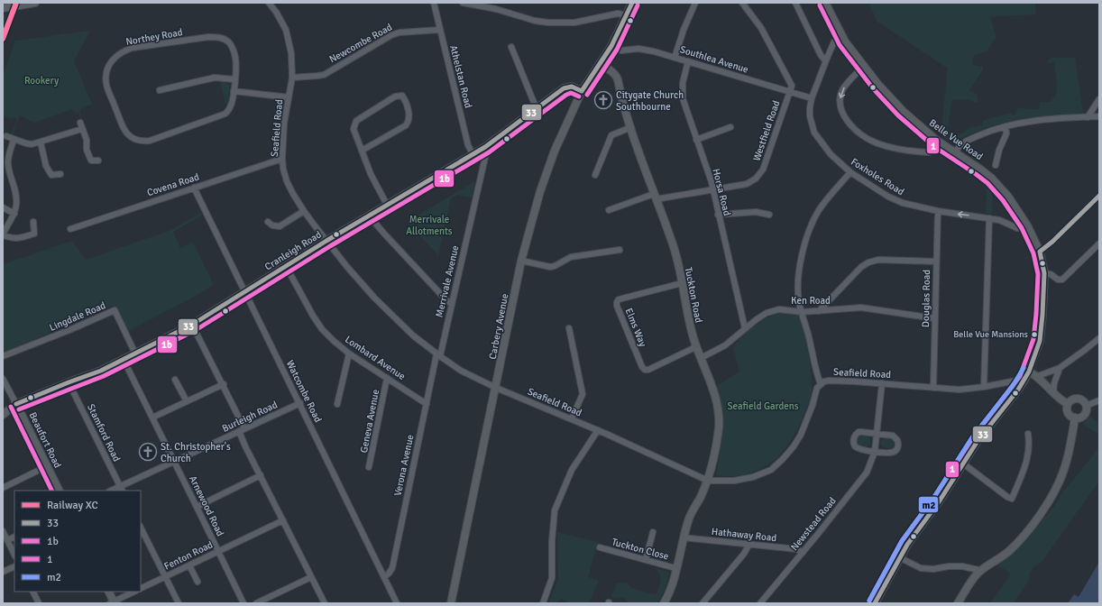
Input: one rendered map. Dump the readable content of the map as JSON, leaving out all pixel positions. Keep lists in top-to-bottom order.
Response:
{
  "streets": {
    "street": [
      "Northey Road",
      "Newcombe Road",
      "Southlea Avenue",
      "Athelstan Road",
      "Seafield Road",
      "Westfield Road",
      "Belle Vue Road",
      "Foxholes Road",
      "Covena Road",
      "Horsa Road",
      "Cranleigh Road",
      "Merrivale Avenue",
      "Tuckton Road",
      "Douglas Road",
      "Ken Road",
      "Lingdale Road",
      "Carbery Avenue",
      "Elms Way",
      "Lombard Avenue",
      "Watcombe Road",
      "Burleigh Road",
      "Geneva Avenue",
      "Stamford Road",
      "Beaufort Road",
      "Verona Avenue",
      "Arnewood Road",
      "Newstead Road",
      "Hathaway Road",
      "Tuckton Close",
      "Fenton Road"
    ]
  },
  "crossings": [
    ["Newcombe Road", "Athelstan Road"],
    ["Newcombe Road", "Seafield Road"],
    ["Southlea Avenue", "Westfield Road"],
    ["Southlea Avenue", "Foxholes Road"],
    ["Southlea Avenue", "Horsa Road"],
    ["Athelstan Road", "Cranleigh Road"],
    ["Seafield Road", "Belle Vue Road"],
    ["Seafield Road", "Covena Road"],
    ["Seafield Road", "Cranleigh Road"],
    ["Seafield Road", "Merrivale Avenue"],
    ["Seafield Road", "Tuckton Road"],
    ["Seafield Road", "Douglas Road"],
    ["Seafield Road", "Carbery Avenue"],
    ["Seafield Road", "Verona Avenue"],
    ["Seafield Road", "Newstead Road"],
    ["Westfield Road", "Horsa Road"],
    ["Westfield Road", "Tuckton Road"],
    ["Belle Vue Road", "Foxholes Road"],
    ["Foxholes Road", "Douglas Road"],
    ["Covena Road", "Watcombe Road"],
    ["Horsa Road", "Ken Road"],
    ["Cranleigh Road", "Merrivale Avenue"],
    ["Cranleigh Road", "Lingdale Road"],
    ["Cranleigh Road", "Carbery Avenue"],
    ["Cranleigh Road", "Lombard Avenue"],
    ["Cranleigh Road", "Watcombe Road"],
    ["Cranleigh Road", "Stamford Road"],
    ["Cranleigh Road", "Beaufort Road"],
    ["Cranleigh Road", "Arnewood Road"],
    ["Merrivale Avenue", "Verona Avenue"],
    ["Tuckton Road", "Ken Road"],
    ["Tuckton Road", "Carbery Avenue"],
    ["Tuckton Road", "Elms Way"],
    ["Tuckton Road", "Hathaway Road"],
    ["Tuckton Road", "Tuckton Close"],
    ["Douglas Road", "Ken Road"],
    ["Lombard Avenue", "Geneva Avenue"],
    ["Lombard Avenue", "Verona Avenue"],
    ["Watcombe Road", "Burleigh Road"],
    ["Watcombe Road", "Verona Avenue"],
    ["Burleigh Road", "Stamford Road"],
    ["Burleigh Road", "Arnewood Road"],
    ["Arnewood Road", "Fenton Road"],
    ["Newstead Road", "Hathaway Road"]
  ],
  "parks": ["Rookery", "Merrivale Allotments", "Seafield Gardens"],
  "places": {
    "church": ["Citygate Church Southbourne", "St. Christopher's Church"],
    "other": ["Belle Vue Mansions"]
  },
  "lines": [
    "rail line XC",
    "transit line 33",
    "transit line 1b",
    "transit line 1",
    "transit line m2"
  ],
  "legend": [
    "Railway XC",
    "33",
    "1b",
    "1",
    "m2"
  ]
}
